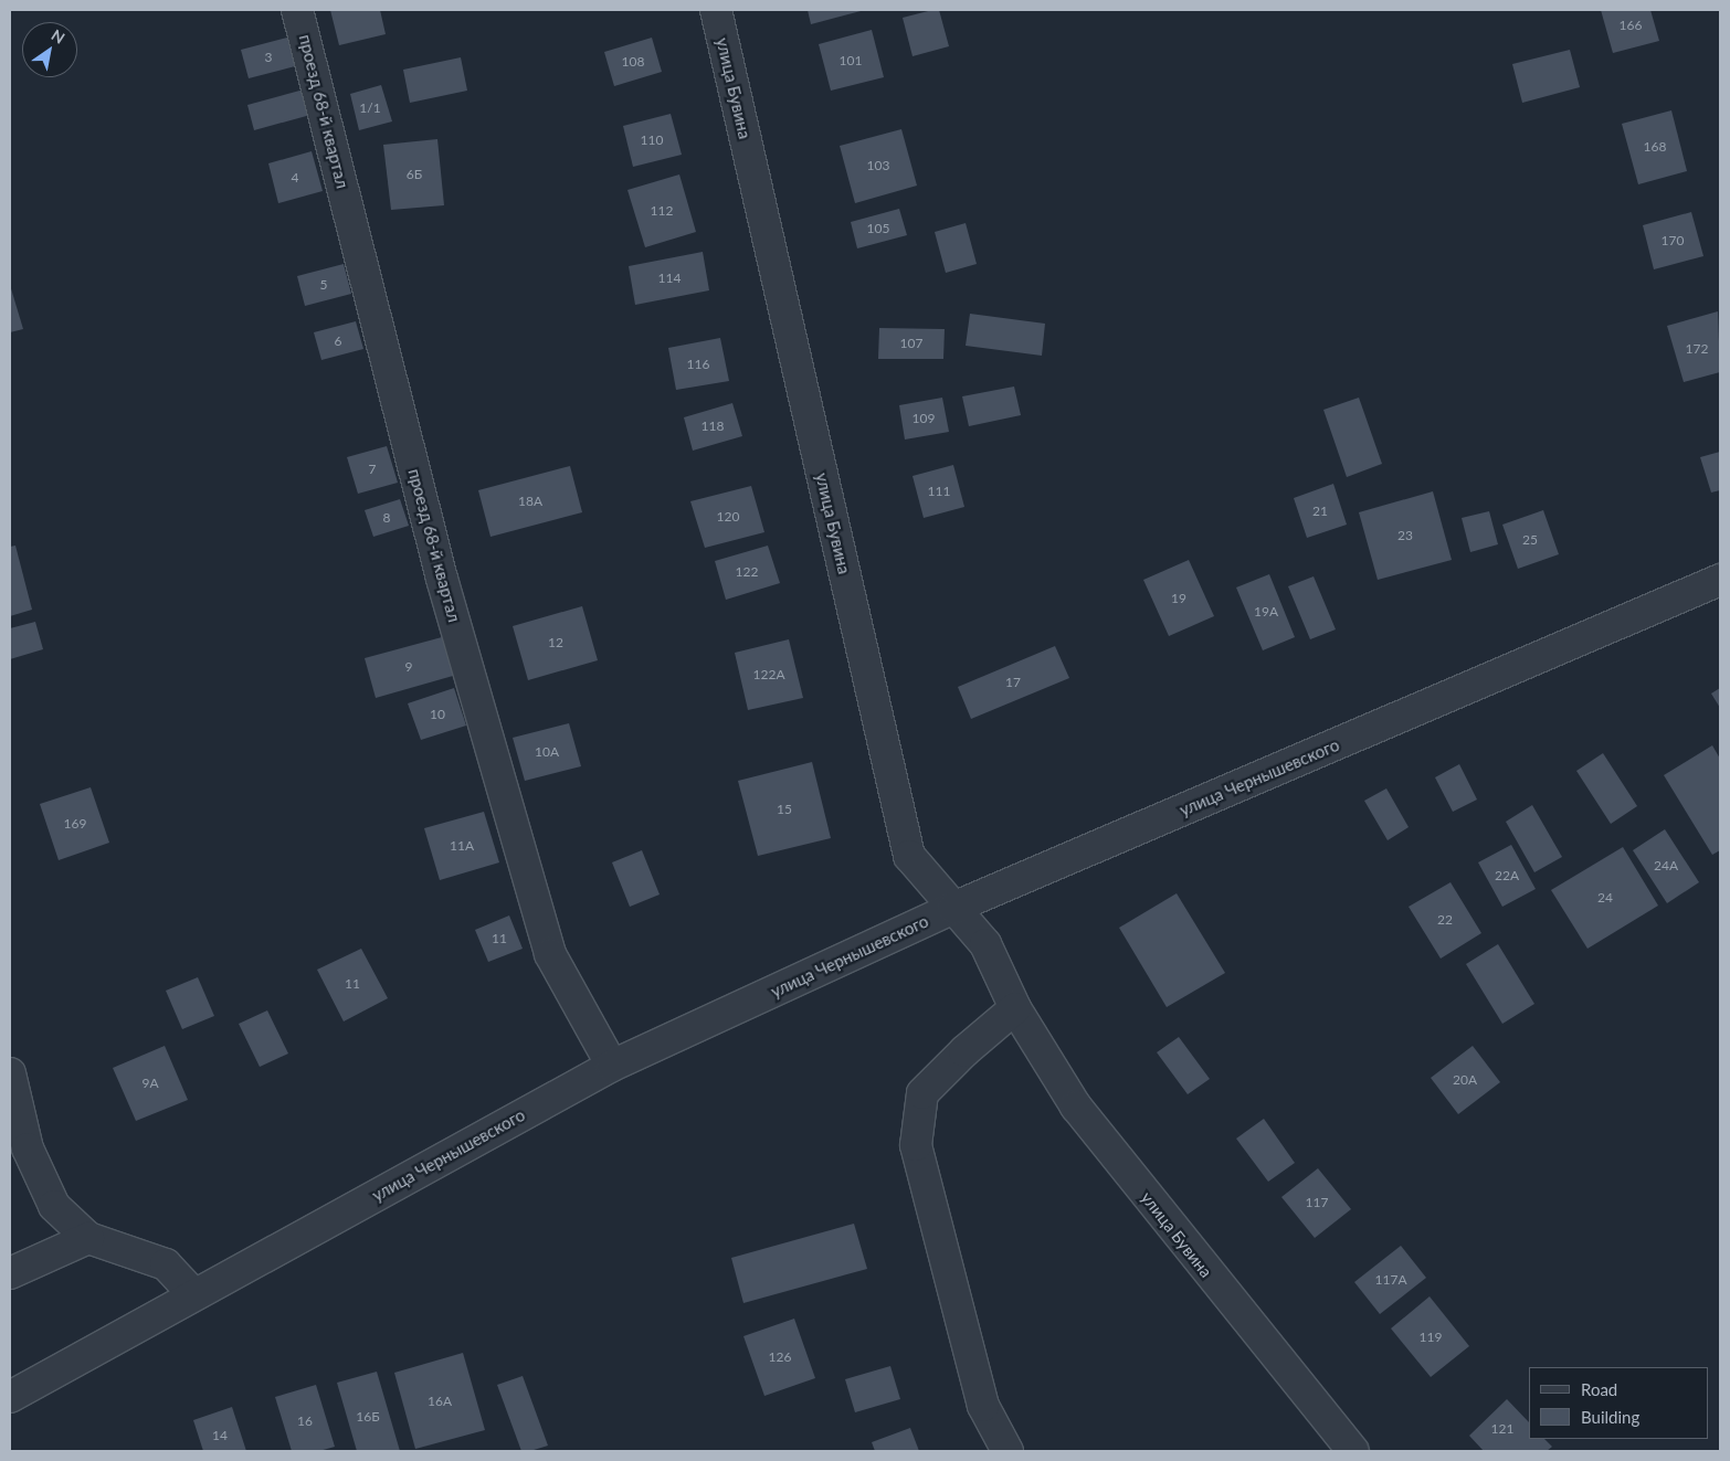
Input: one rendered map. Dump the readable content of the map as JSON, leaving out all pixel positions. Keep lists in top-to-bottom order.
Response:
{
  "streets": {
    "street": ["улица Бувина", "проезд 68-й квартал", "улица Чернышевского"]
  },
  "crossings": [
    ["улица Бувина", "улица Чернышевского"],
    ["проезд 68-й квартал", "улица Чернышевского"]
  ],
  "house_numbers": [
    "166",
    "3",
    "101",
    "108",
    "1/1",
    "110",
    "168",
    "103",
    "6Б",
    "4",
    "112",
    "105",
    "170",
    "114",
    "5",
    "6",
    "107",
    "172",
    "116",
    "109",
    "118",
    "7",
    "111",
    "18А",
    "21",
    "120",
    "8",
    "23",
    "25",
    "122",
    "19",
    "19А",
    "12",
    "9",
    "122А",
    "17",
    "10",
    "10А",
    "15",
    "169",
    "11А",
    "24А",
    "22А",
    "24",
    "22",
    "11",
    "11",
    "20А",
    "9А",
    "117",
    "117А",
    "119",
    "126",
    "16А",
    "16Б",
    "16",
    "121",
    "14"
  ],
  "legend": ["Road", "Building"],
  "north": "top right"
}
